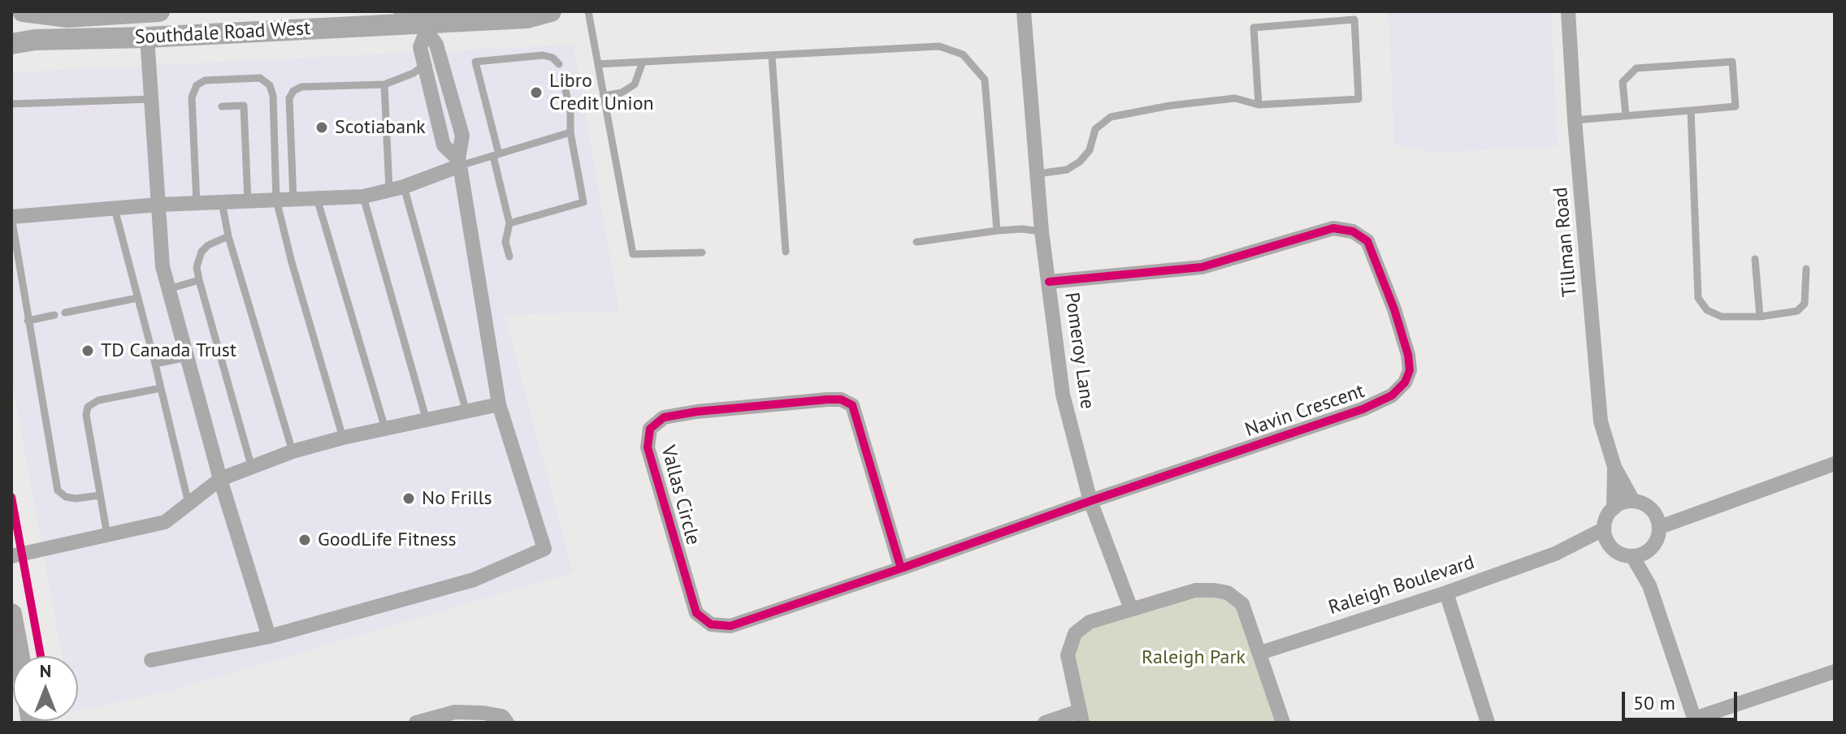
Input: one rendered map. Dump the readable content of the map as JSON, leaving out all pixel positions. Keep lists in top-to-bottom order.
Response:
{
  "streets": {
    "main road": ["Southdale Road West"],
    "street": [
      "Tillman Road",
      "Pomeroy Lane",
      "Navin Crescent",
      "Vallas Circle",
      "Raleigh Boulevard"
    ]
  },
  "crossings": [
    ["Tillman Road", "Raleigh Boulevard"],
    ["Pomeroy Lane", "Navin Crescent"],
    ["Pomeroy Lane", "Vallas Circle"],
    ["Navin Crescent", "Vallas Circle"]
  ],
  "parks": ["Raleigh Park"],
  "places": [
    "Libro Credit Union",
    "Scotiabank",
    "TD Canada Trust",
    "No Frills",
    "GoodLife Fitness"
  ],
  "scale_bar": "50 m",
  "north": "top"
}
